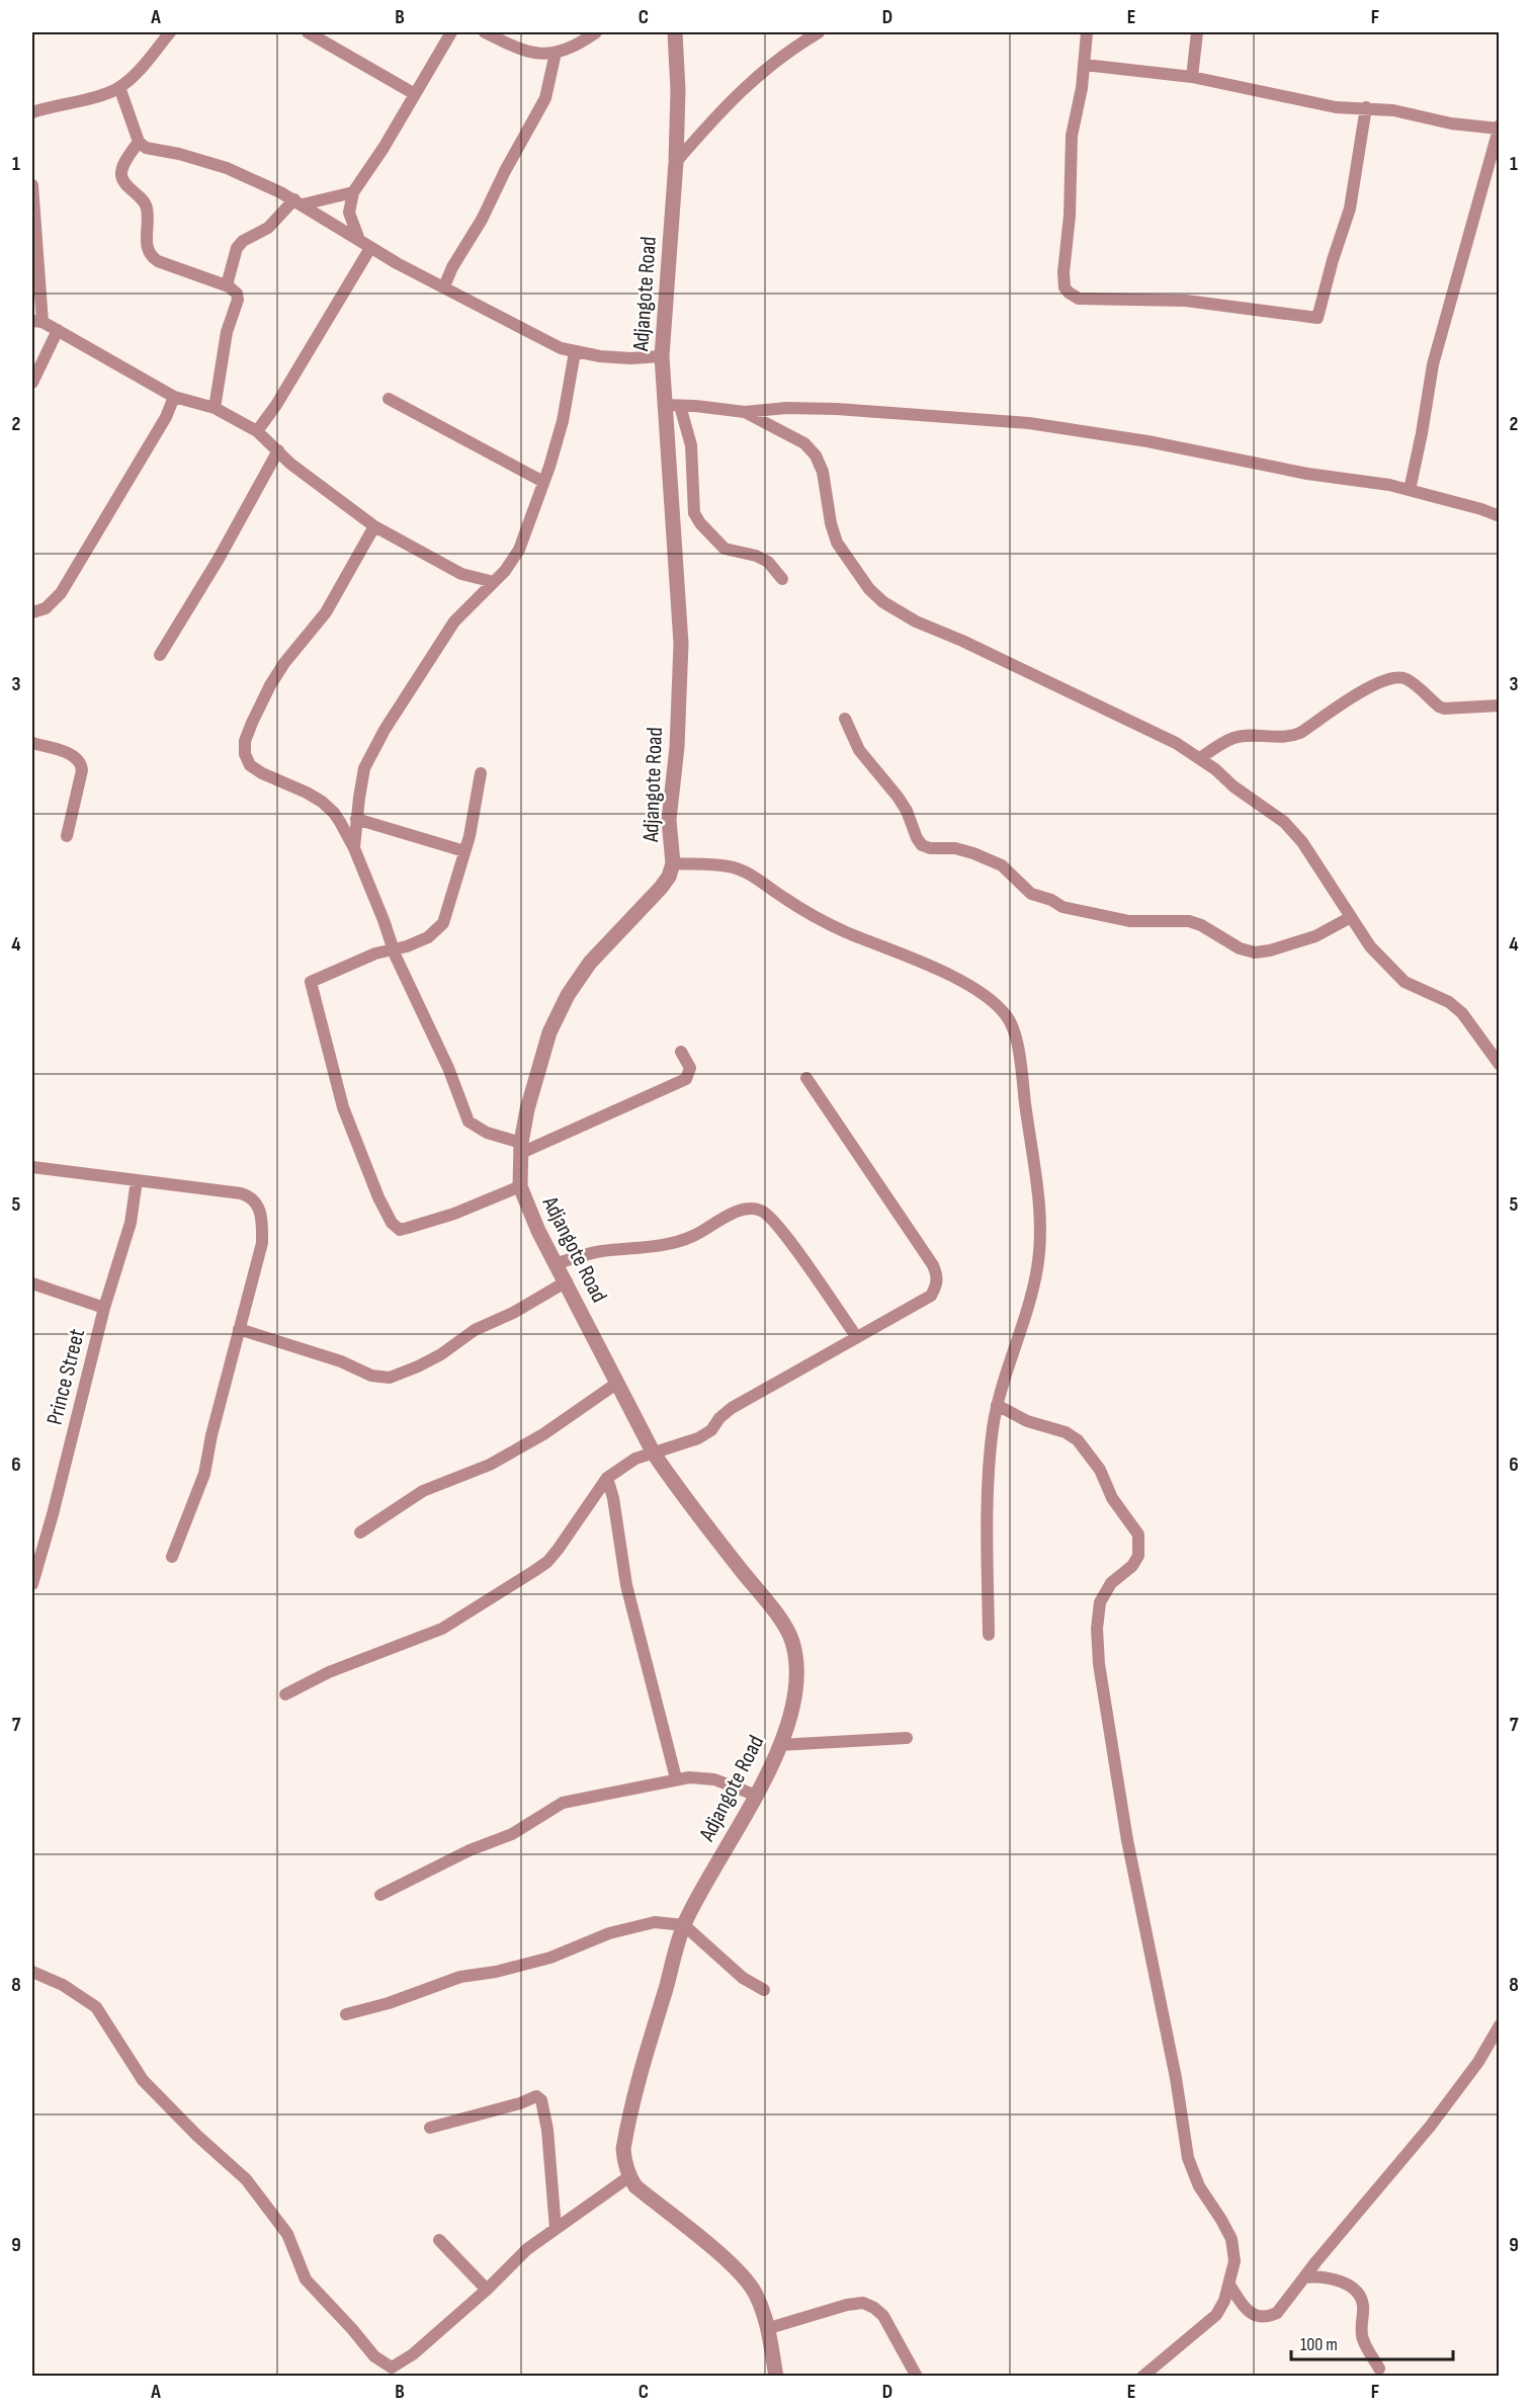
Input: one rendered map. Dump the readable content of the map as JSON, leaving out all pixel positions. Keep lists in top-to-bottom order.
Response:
{
  "streets": {
    "street": ["Adjangote Road", "Prince Street"]
  },
  "scale_bar": "100 m",
  "grid": {
    "columns": [
      "A",
      "B",
      "C",
      "D",
      "E",
      "F"
    ],
    "rows": [
      "1",
      "2",
      "3",
      "4",
      "5",
      "6",
      "7",
      "8",
      "9"
    ]
  }
}
